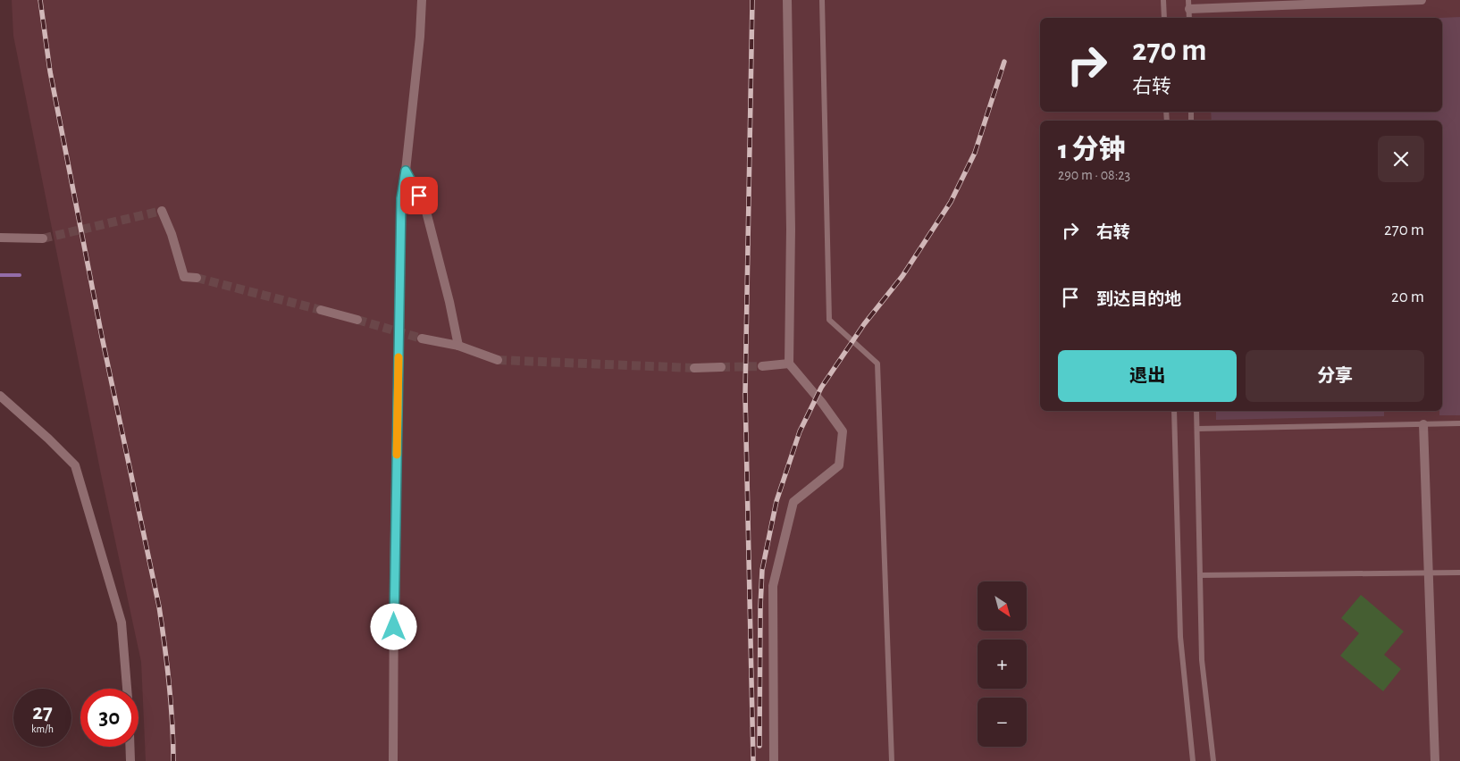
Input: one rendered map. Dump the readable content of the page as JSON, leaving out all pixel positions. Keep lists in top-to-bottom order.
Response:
{
  "north": "bottom right",
  "page": {
    "turn": ["270 m", "右转"],
    "heading": ["1 分钟", "290 m · 08:23"],
    "list": [
      {
        "name": "右转",
        "value": "270 m"
      },
      {
        "name": "到达目的地",
        "value": "20 m"
      }
    ],
    "buttons": ["退出", "分享"],
    "map_buttons": ["+", "−"],
    "speed": "27 km/h",
    "limit": "30"
  }
}
